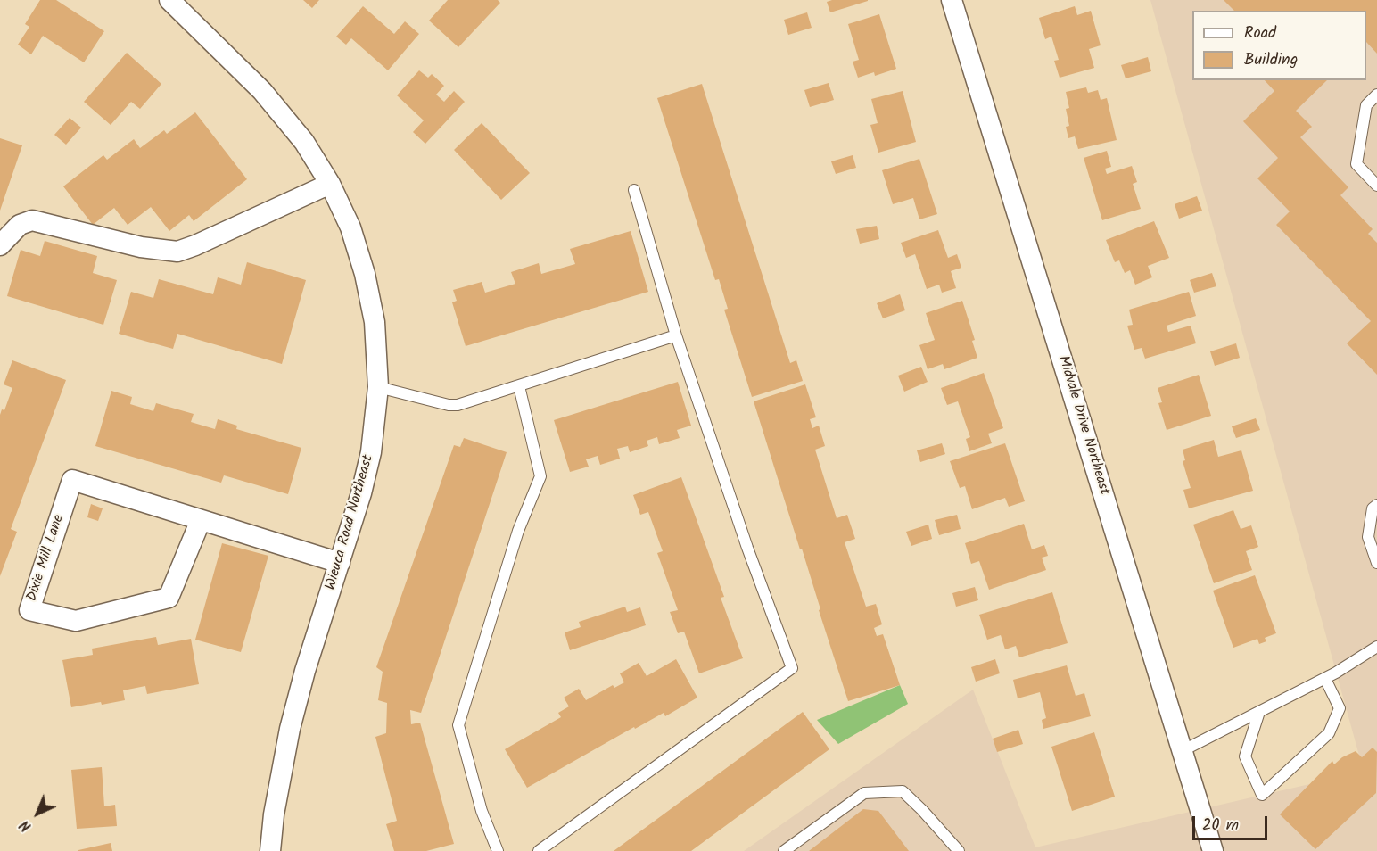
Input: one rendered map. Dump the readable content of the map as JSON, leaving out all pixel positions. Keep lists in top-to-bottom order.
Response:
{
  "streets": {
    "street": ["Midvale Drive Northeast", "Wieuca Road Northeast", "Dixie Mill Lane"]
  },
  "crossings": [
    ["Wieuca Road Northeast", "Dixie Mill Lane"]
  ],
  "legend": ["Road", "Building"],
  "scale_bar": "20 m",
  "north": "bottom left"
}
